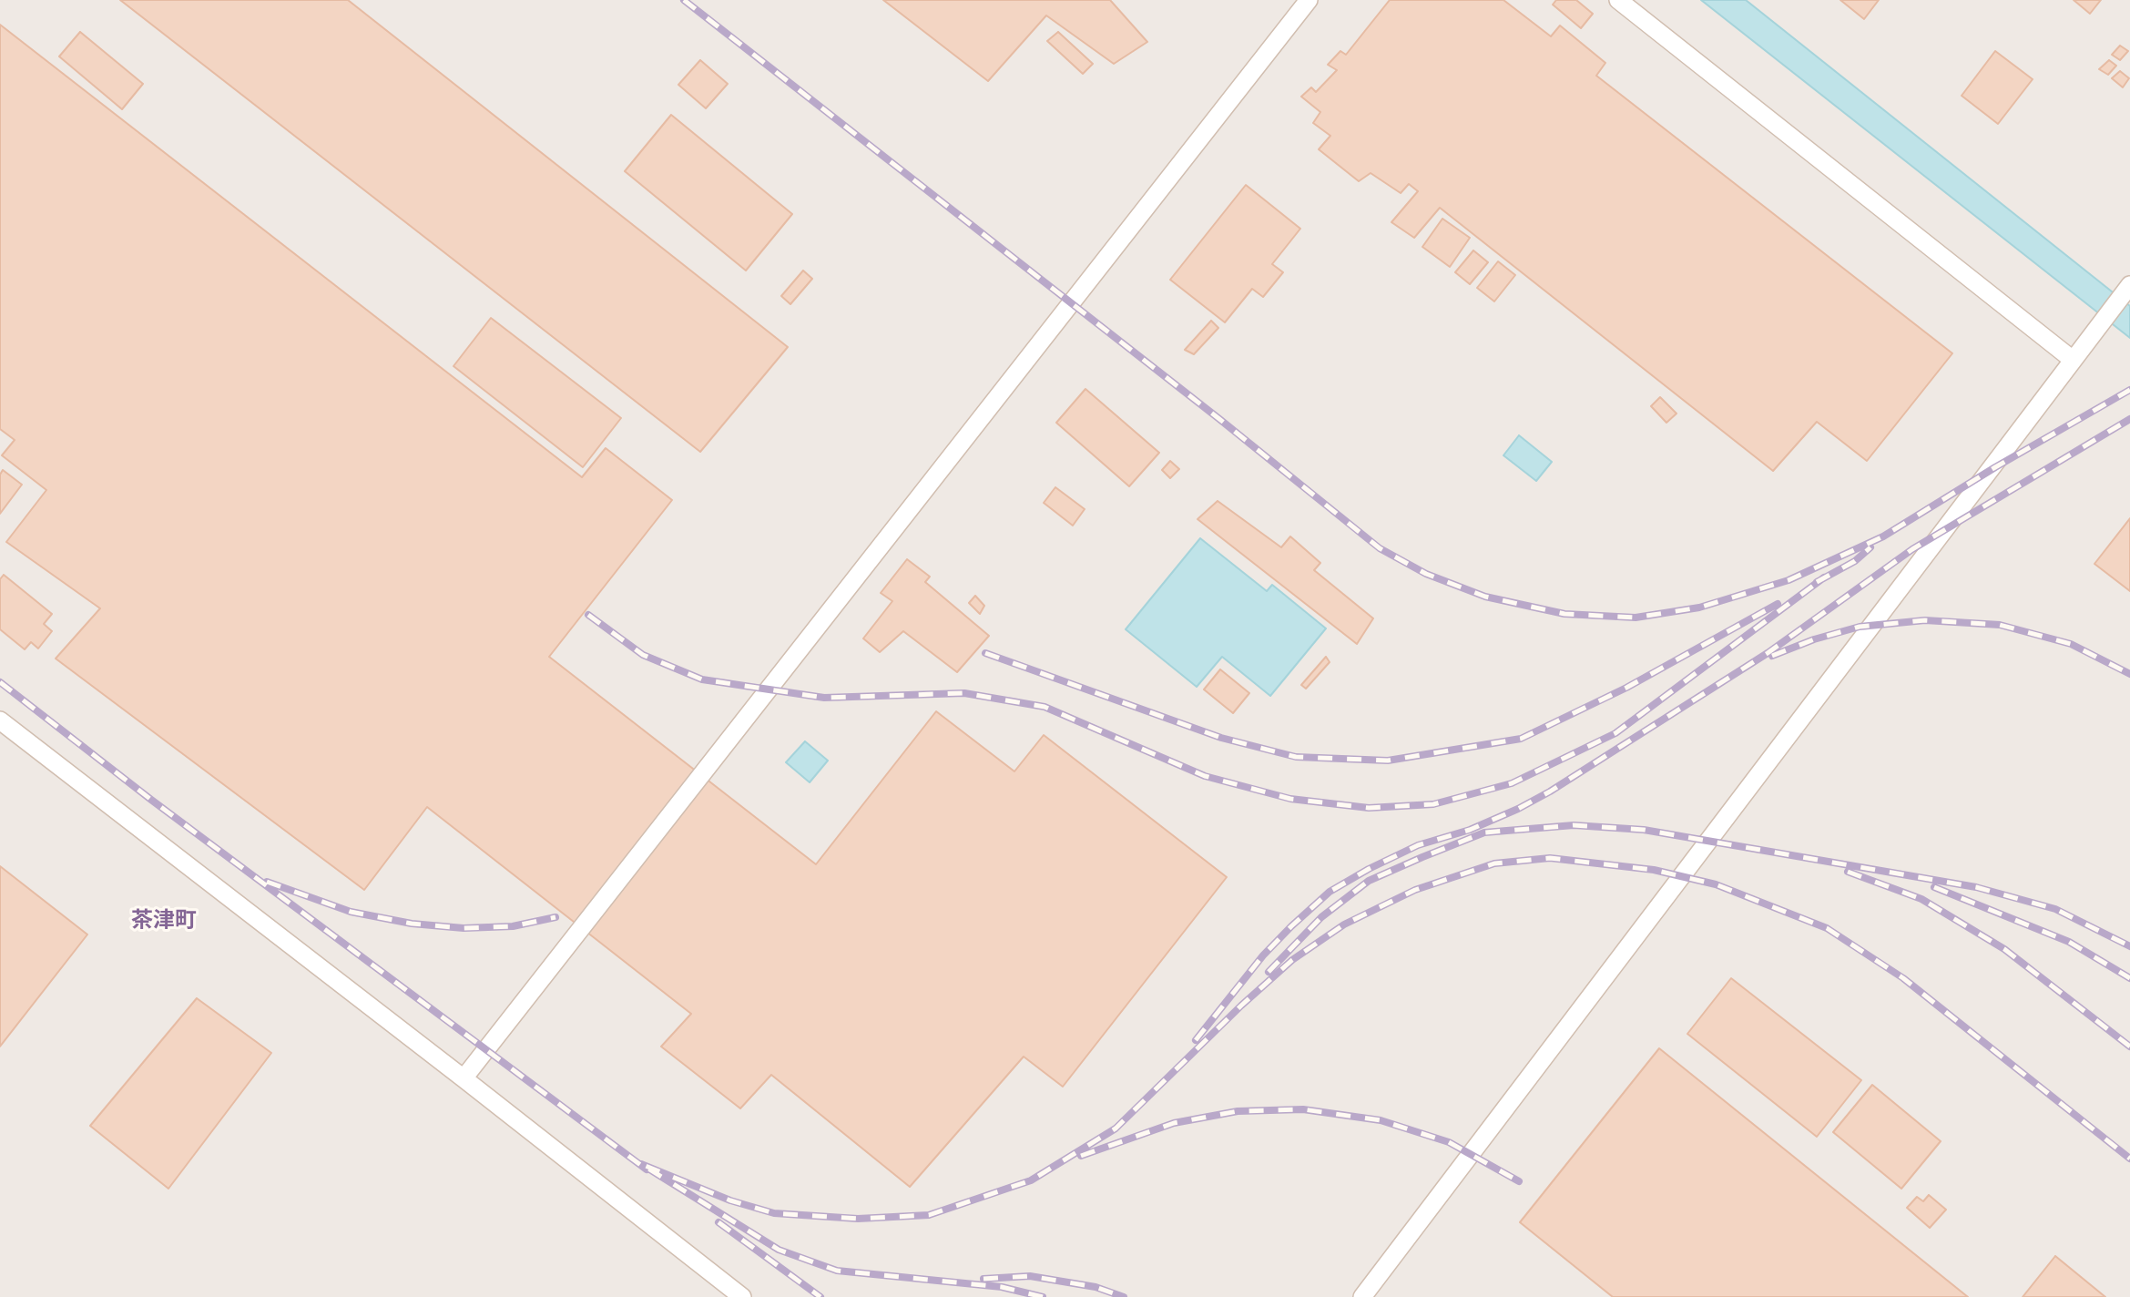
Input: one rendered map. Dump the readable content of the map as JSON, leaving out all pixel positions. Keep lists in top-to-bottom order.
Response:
{
  "districts": ["茶津町"]
}
